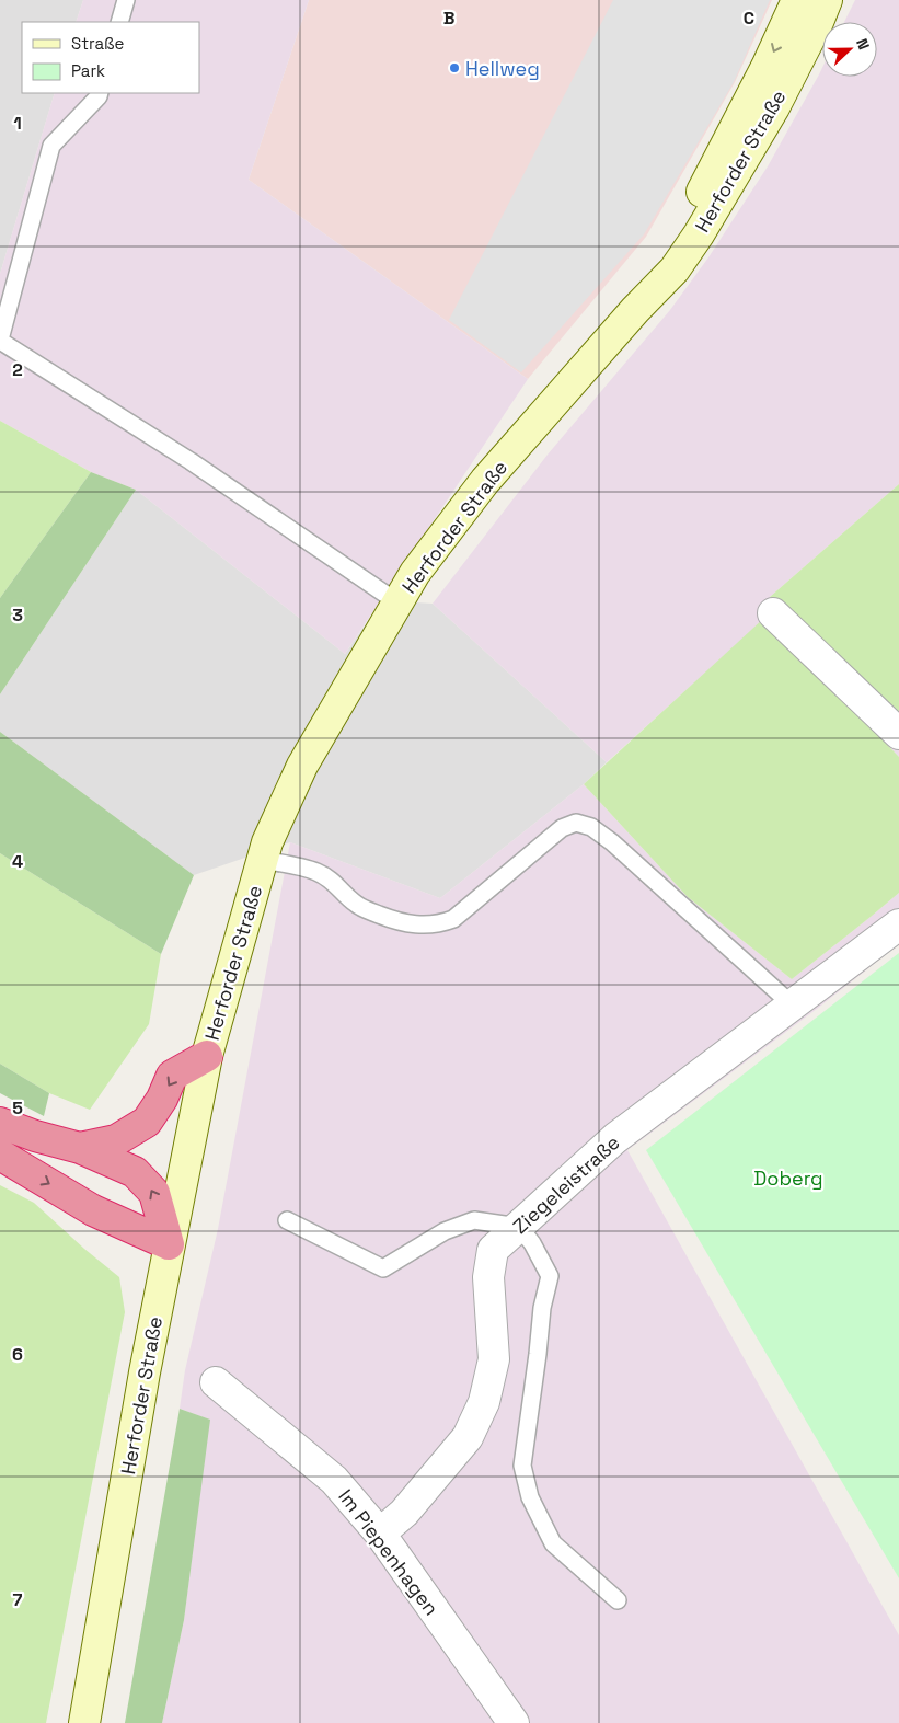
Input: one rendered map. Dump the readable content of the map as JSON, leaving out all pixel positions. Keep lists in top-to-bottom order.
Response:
{
  "streets": {
    "main road": ["Herforder Straße"],
    "street": ["Ziegeleistraße", "Im Piepenhagen"]
  },
  "crossings": [
    ["Ziegeleistraße", "Im Piepenhagen"]
  ],
  "parks": ["Doberg"],
  "places": ["Hellweg"],
  "legend": ["Straße", "Park"],
  "north": "right",
  "grid": {
    "columns": ["B", "C"],
    "rows": [
      "1",
      "2",
      "3",
      "4",
      "5",
      "6",
      "7"
    ]
  }
}
